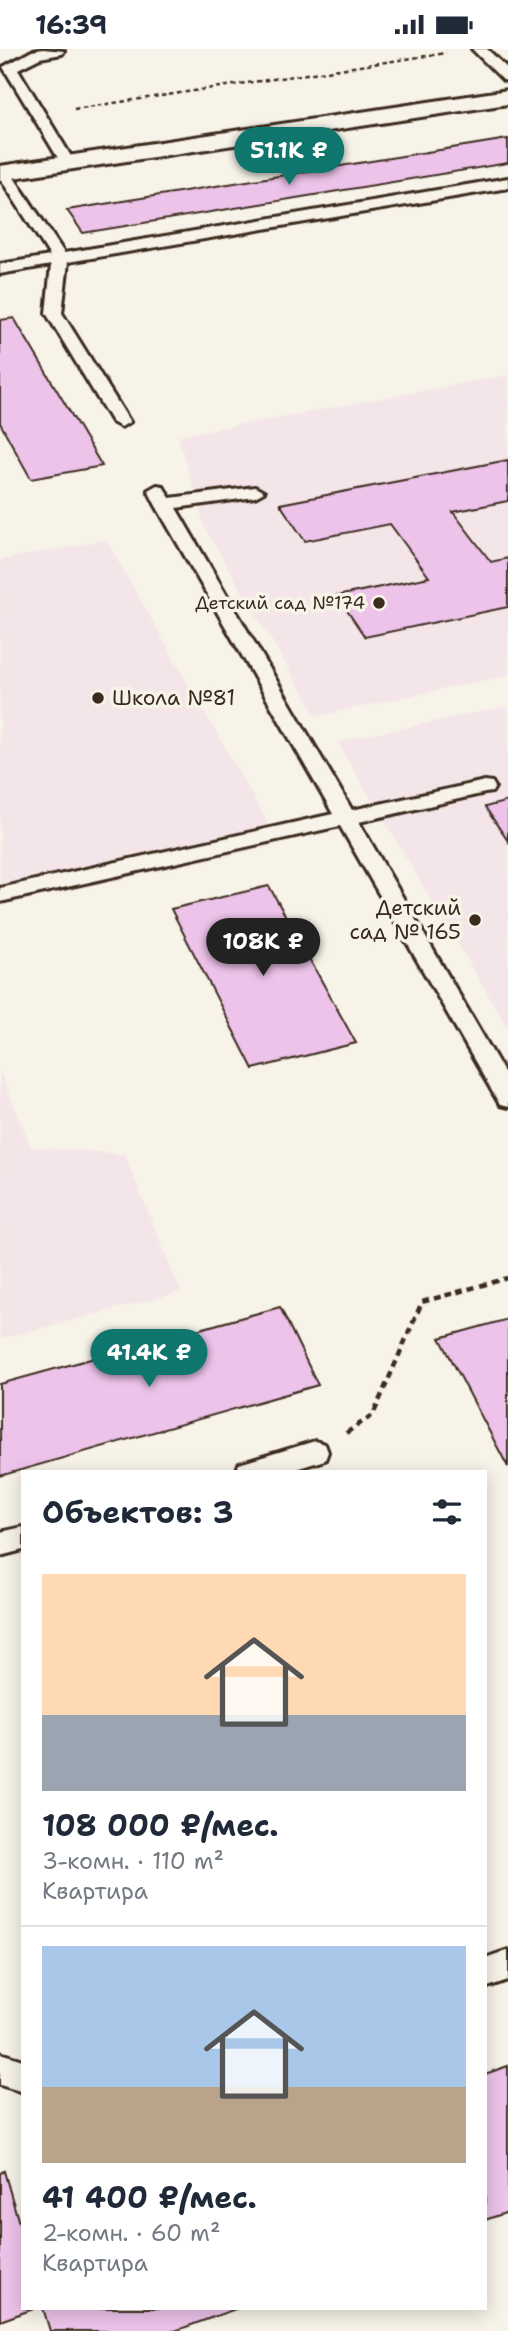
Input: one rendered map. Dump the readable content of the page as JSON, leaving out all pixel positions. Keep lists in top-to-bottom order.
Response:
{
  "places": ["Детский сад №174", "Школа №81", "Детский сад № 165"],
  "page": {
    "status": "16:39",
    "price": ["51.1K ₽", "108K ₽", "41.4K ₽"],
    "heading": "Объектов: 3",
    "list": [
      {
        "name": "108 000 ₽/мес.",
        "note": "3-комн. · 110 m² · Квартира"
      },
      {
        "name": "41 400 ₽/мес.",
        "note": "2-комн. · 60 m² · Квартира"
      }
    ]
  }
}
